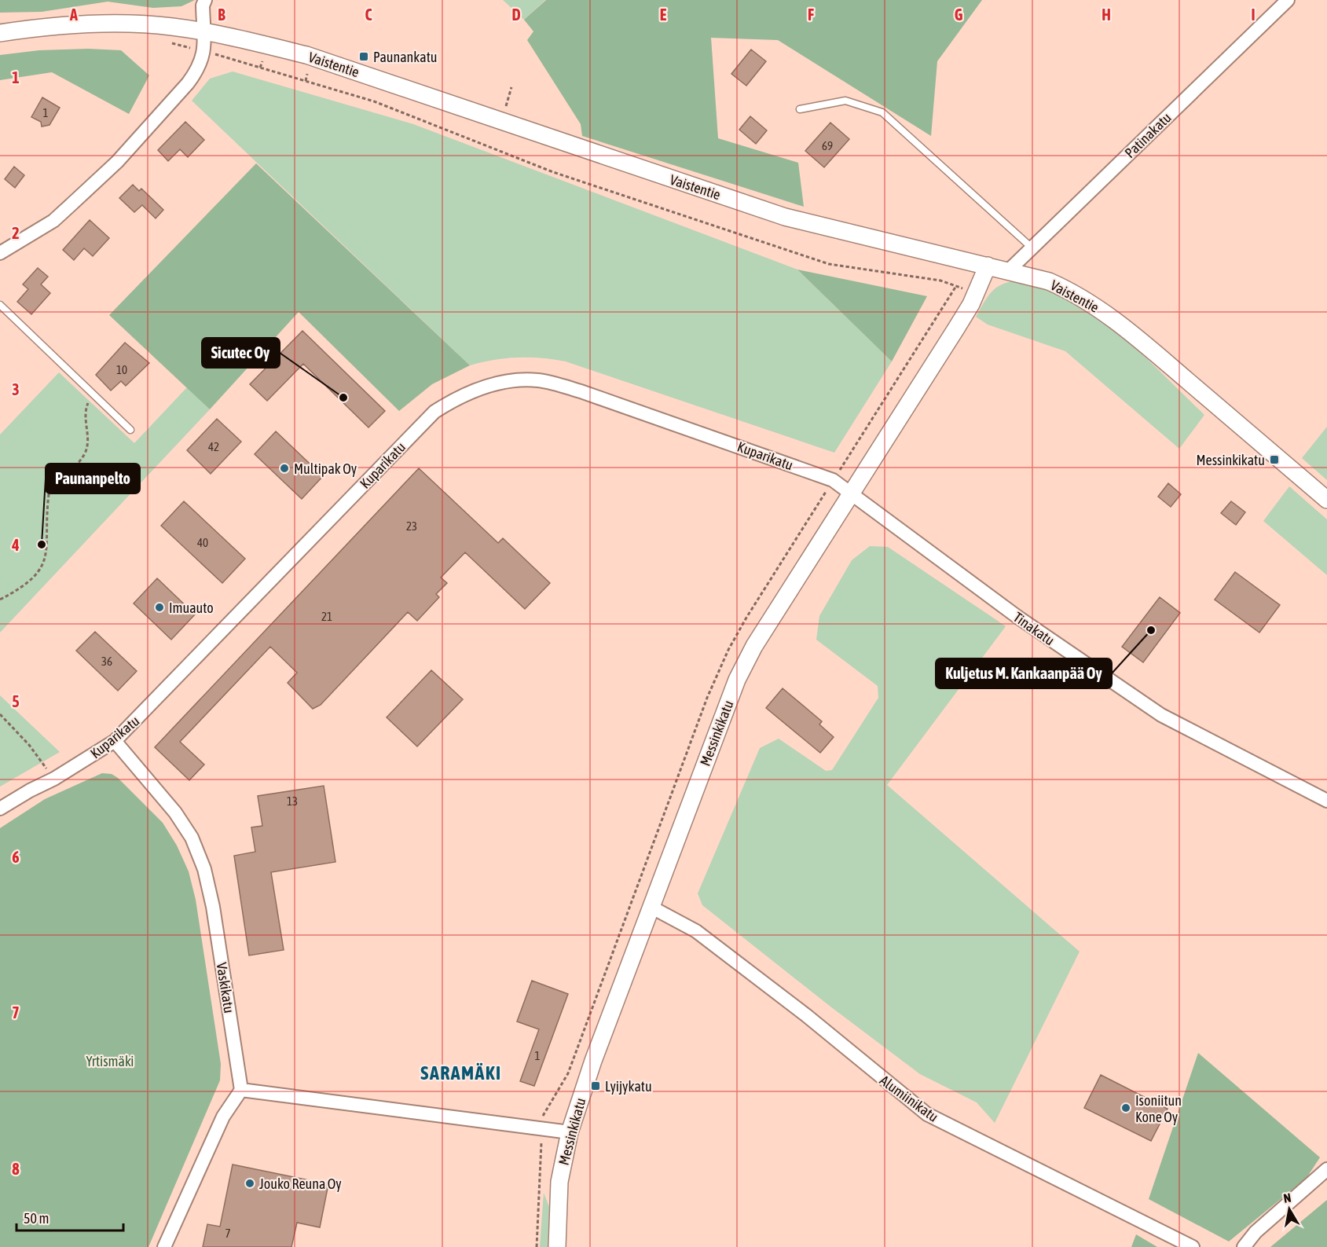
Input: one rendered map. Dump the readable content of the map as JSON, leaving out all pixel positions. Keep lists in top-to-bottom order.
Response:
{
  "streets": {
    "street": [
      "Vaistentie",
      "Patinakatu",
      "Kuparikatu",
      "Tinakatu",
      "Messinkikatu",
      "Vaskikatu",
      "Alumiinikatu"
    ]
  },
  "crossings": [
    ["Vaistentie", "Patinakatu"],
    ["Vaistentie", "Messinkikatu"],
    ["Kuparikatu", "Tinakatu"],
    ["Kuparikatu", "Messinkikatu"],
    ["Kuparikatu", "Vaskikatu"],
    ["Tinakatu", "Messinkikatu"],
    ["Messinkikatu", "Alumiinikatu"]
  ],
  "districts": ["SARAMÄKI"],
  "parks": ["Yrtismäki"],
  "places": {
    "transit": ["Paunankatu", "Messinkikatu", "Lyijykatu"],
    "other": [
      "Sicutec Oy",
      "Multipak Oy",
      "Paunanpelto",
      "Imuauto",
      "Kuljetus M. Kankaanpää Oy",
      "Isoniitun Kone Oy",
      "Jouko Reuna Oy"
    ]
  },
  "house_numbers": [
    "1",
    "69",
    "10",
    "42",
    "23",
    "40",
    "21",
    "36",
    "13",
    "1",
    "7"
  ],
  "scale_bar": "50 m",
  "north": "top",
  "grid": {
    "columns": [
      "A",
      "B",
      "C",
      "D",
      "E",
      "F",
      "G",
      "H",
      "I"
    ],
    "rows": [
      "1",
      "2",
      "3",
      "4",
      "5",
      "6",
      "7",
      "8"
    ]
  }
}
